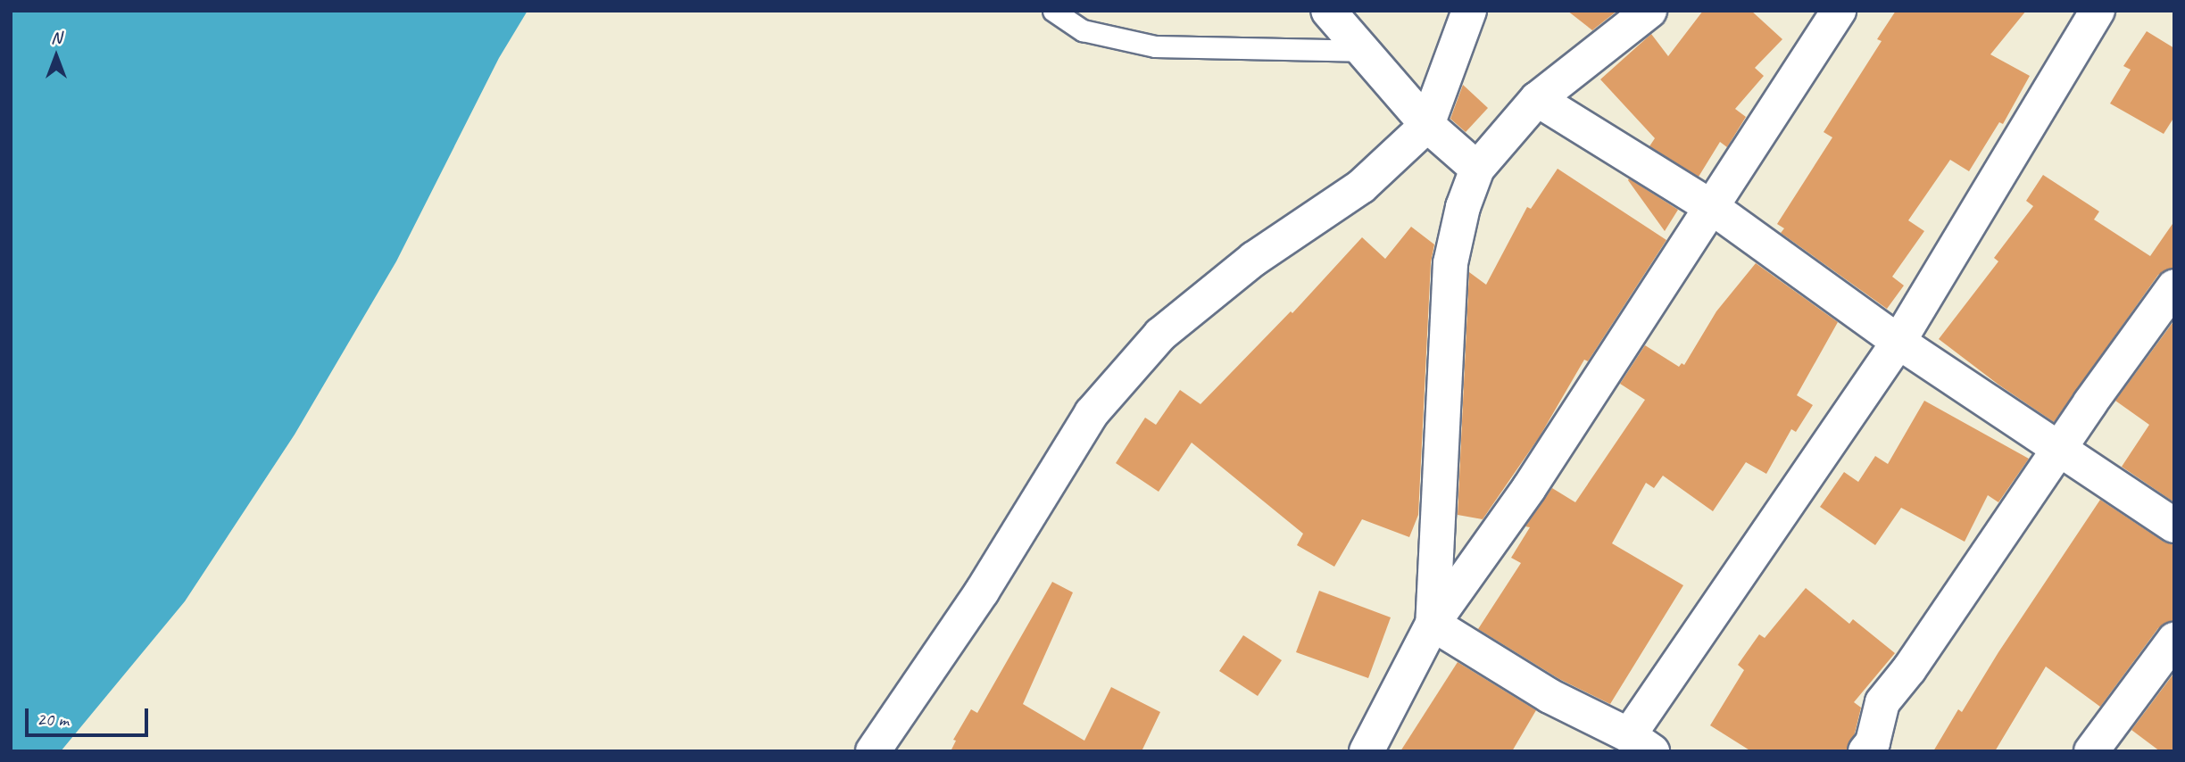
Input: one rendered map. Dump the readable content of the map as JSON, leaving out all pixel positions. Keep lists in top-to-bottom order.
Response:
{
  "scale_bar": "20 m",
  "north": "top"
}
